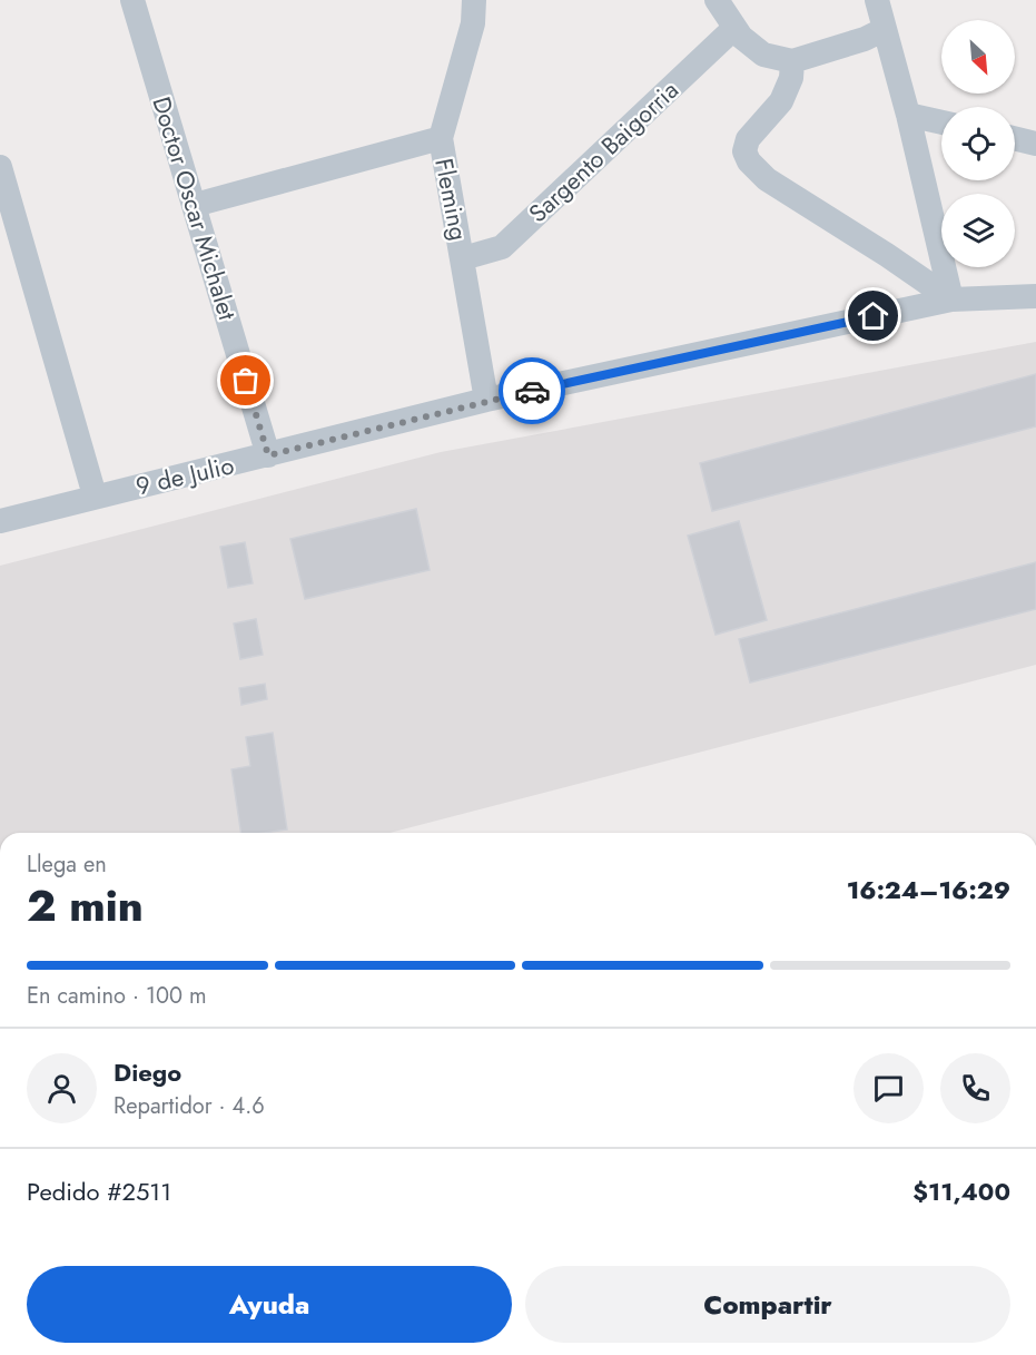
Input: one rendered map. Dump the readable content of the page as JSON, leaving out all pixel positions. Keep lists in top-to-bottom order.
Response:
{
  "streets": {
    "street": [
      "Sargento Baigorria",
      "Fleming",
      "Doctor Oscar Michalet",
      "9 de Julio"
    ]
  },
  "crossings": [
    ["Sargento Baigorria", "Fleming"],
    ["Fleming", "9 de Julio"],
    ["Doctor Oscar Michalet", "9 de Julio"]
  ],
  "north": "bottom right",
  "page": {
    "heading": ["2 min", "Llega en", "16:24–16:29"],
    "panel": [
      "Diego",
      "Repartidor · 4.6",
      "Pedido #2511",
      "$11,400"
    ],
    "bar": "En camino · 100 m",
    "buttons": ["Ayuda", "Compartir"]
  }
}
